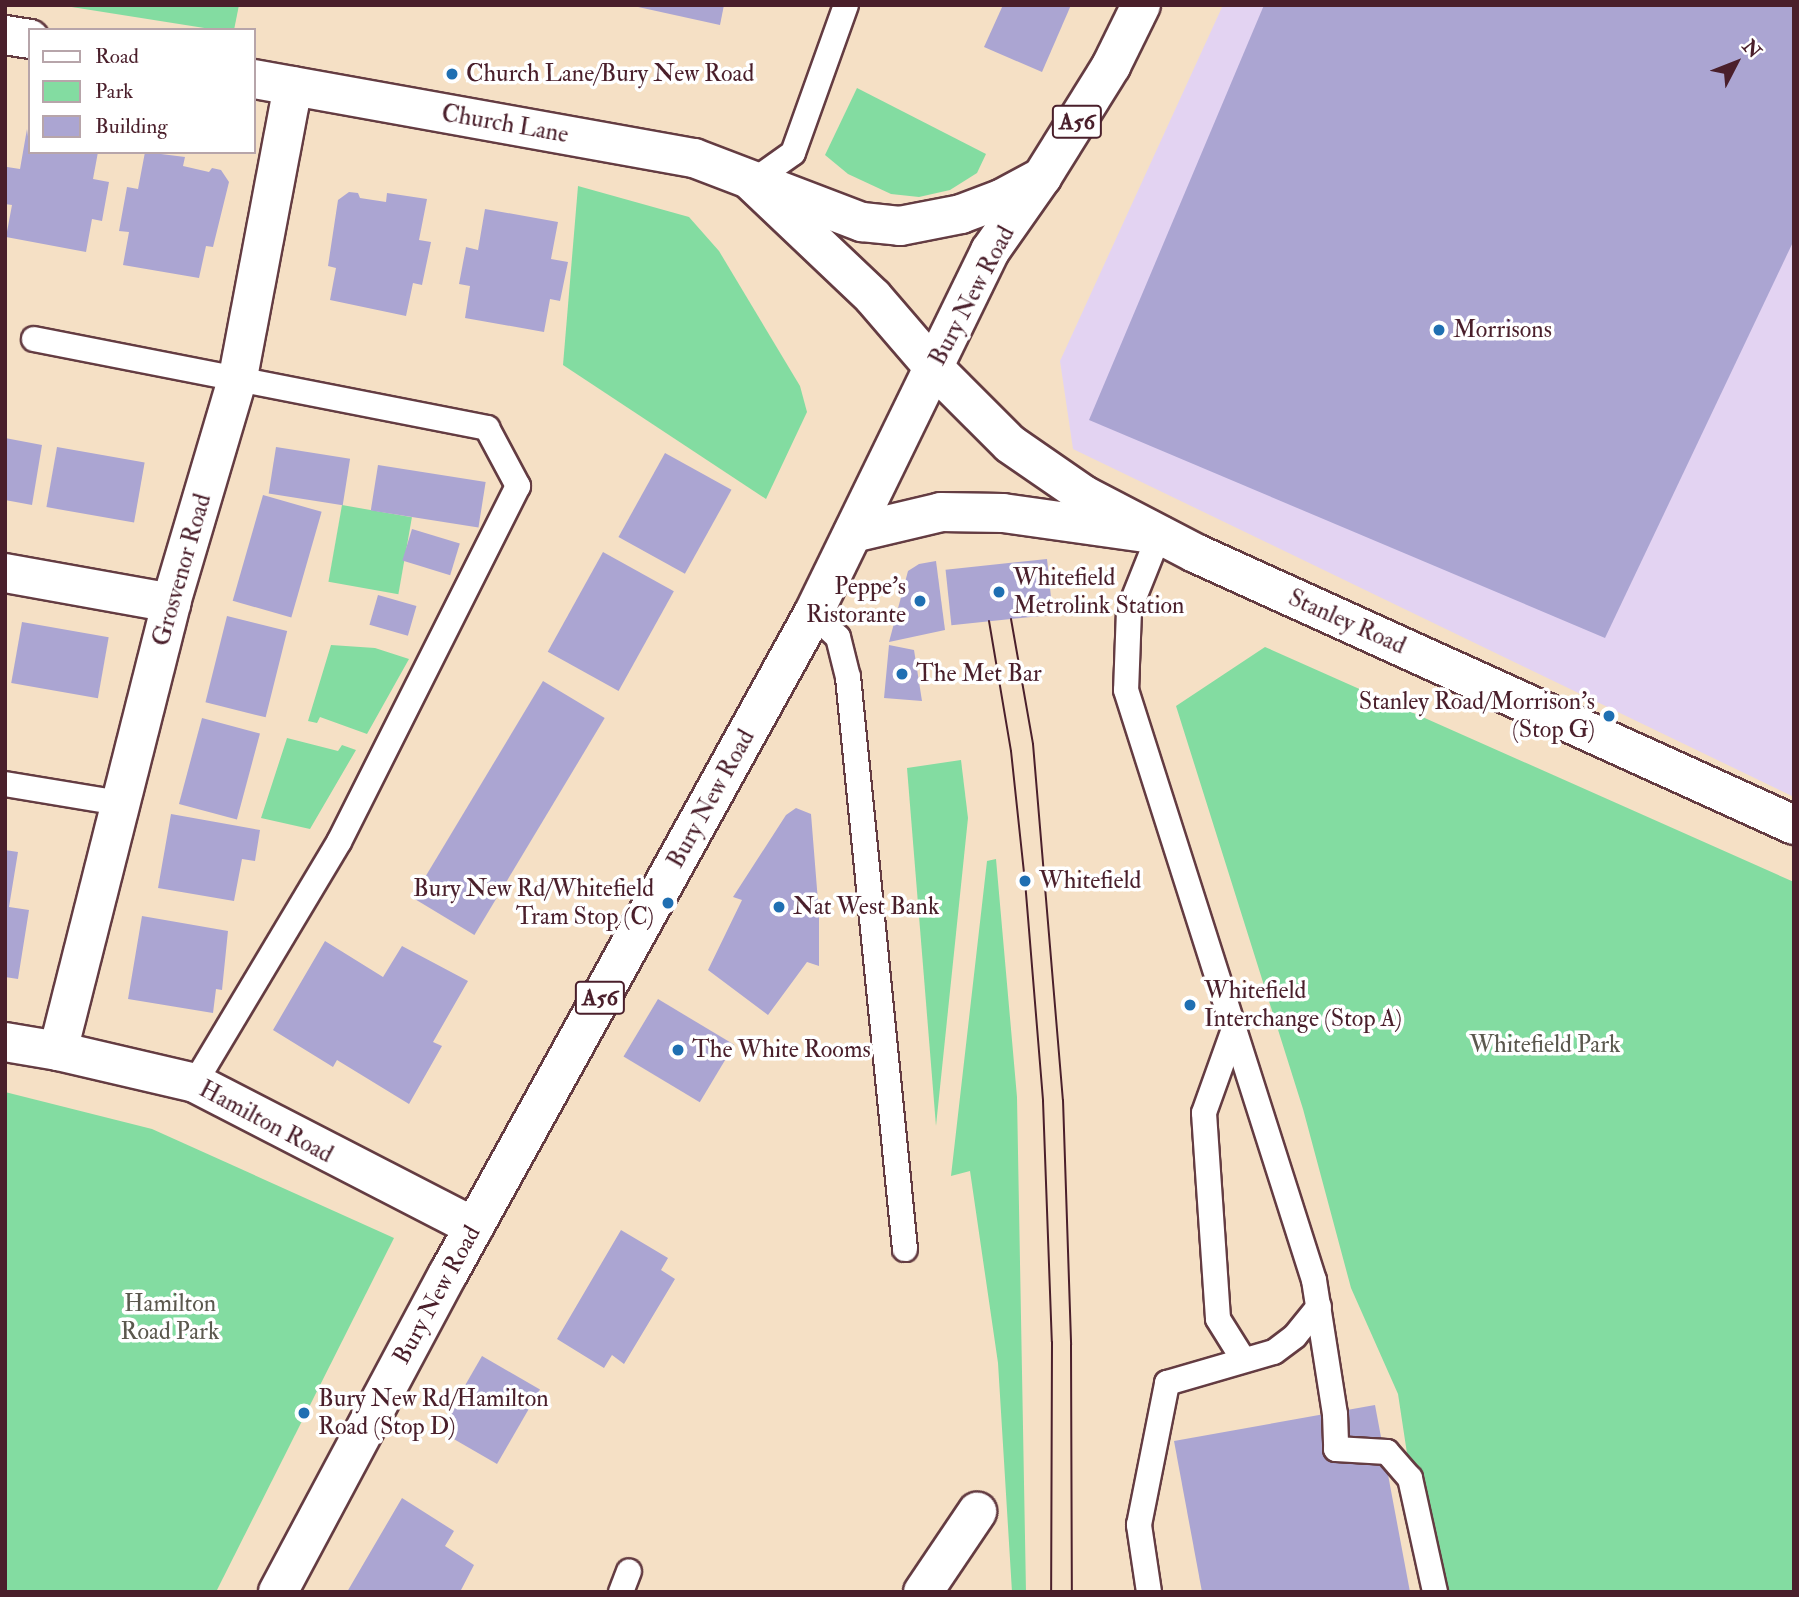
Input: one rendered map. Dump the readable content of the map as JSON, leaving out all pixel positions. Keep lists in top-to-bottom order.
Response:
{
  "streets": {
    "main road": [
      "A56",
      "Church Lane",
      "Bury New Road",
      "Grosvenor Road",
      "Stanley Road",
      "Hamilton Road"
    ]
  },
  "crossings": [
    ["Church Lane", "Bury New Road"],
    ["Church Lane", "Grosvenor Road"],
    ["Church Lane", "Stanley Road"],
    ["Bury New Road", "Stanley Road"],
    ["Bury New Road", "Hamilton Road"],
    ["Grosvenor Road", "Hamilton Road"]
  ],
  "parks": ["Whitefield Park", "Hamilton Road Park"],
  "places": [
    "Church Lane/Bury New Road",
    "Morrisons",
    "Whitefield Metrolink Station",
    "Peppe's Ristorante",
    "The Met Bar",
    "Stanley Road/Morrison's (Stop G)",
    "Whitefield",
    "Bury New Rd/Whitefield Tram Stop (C)",
    "Nat West Bank",
    "Whitefield Interchange (Stop A)",
    "The White Rooms",
    "Bury New Rd/Hamilton Road (Stop D)"
  ],
  "legend": ["Road", "Park", "Building"],
  "north": "top right"
}
